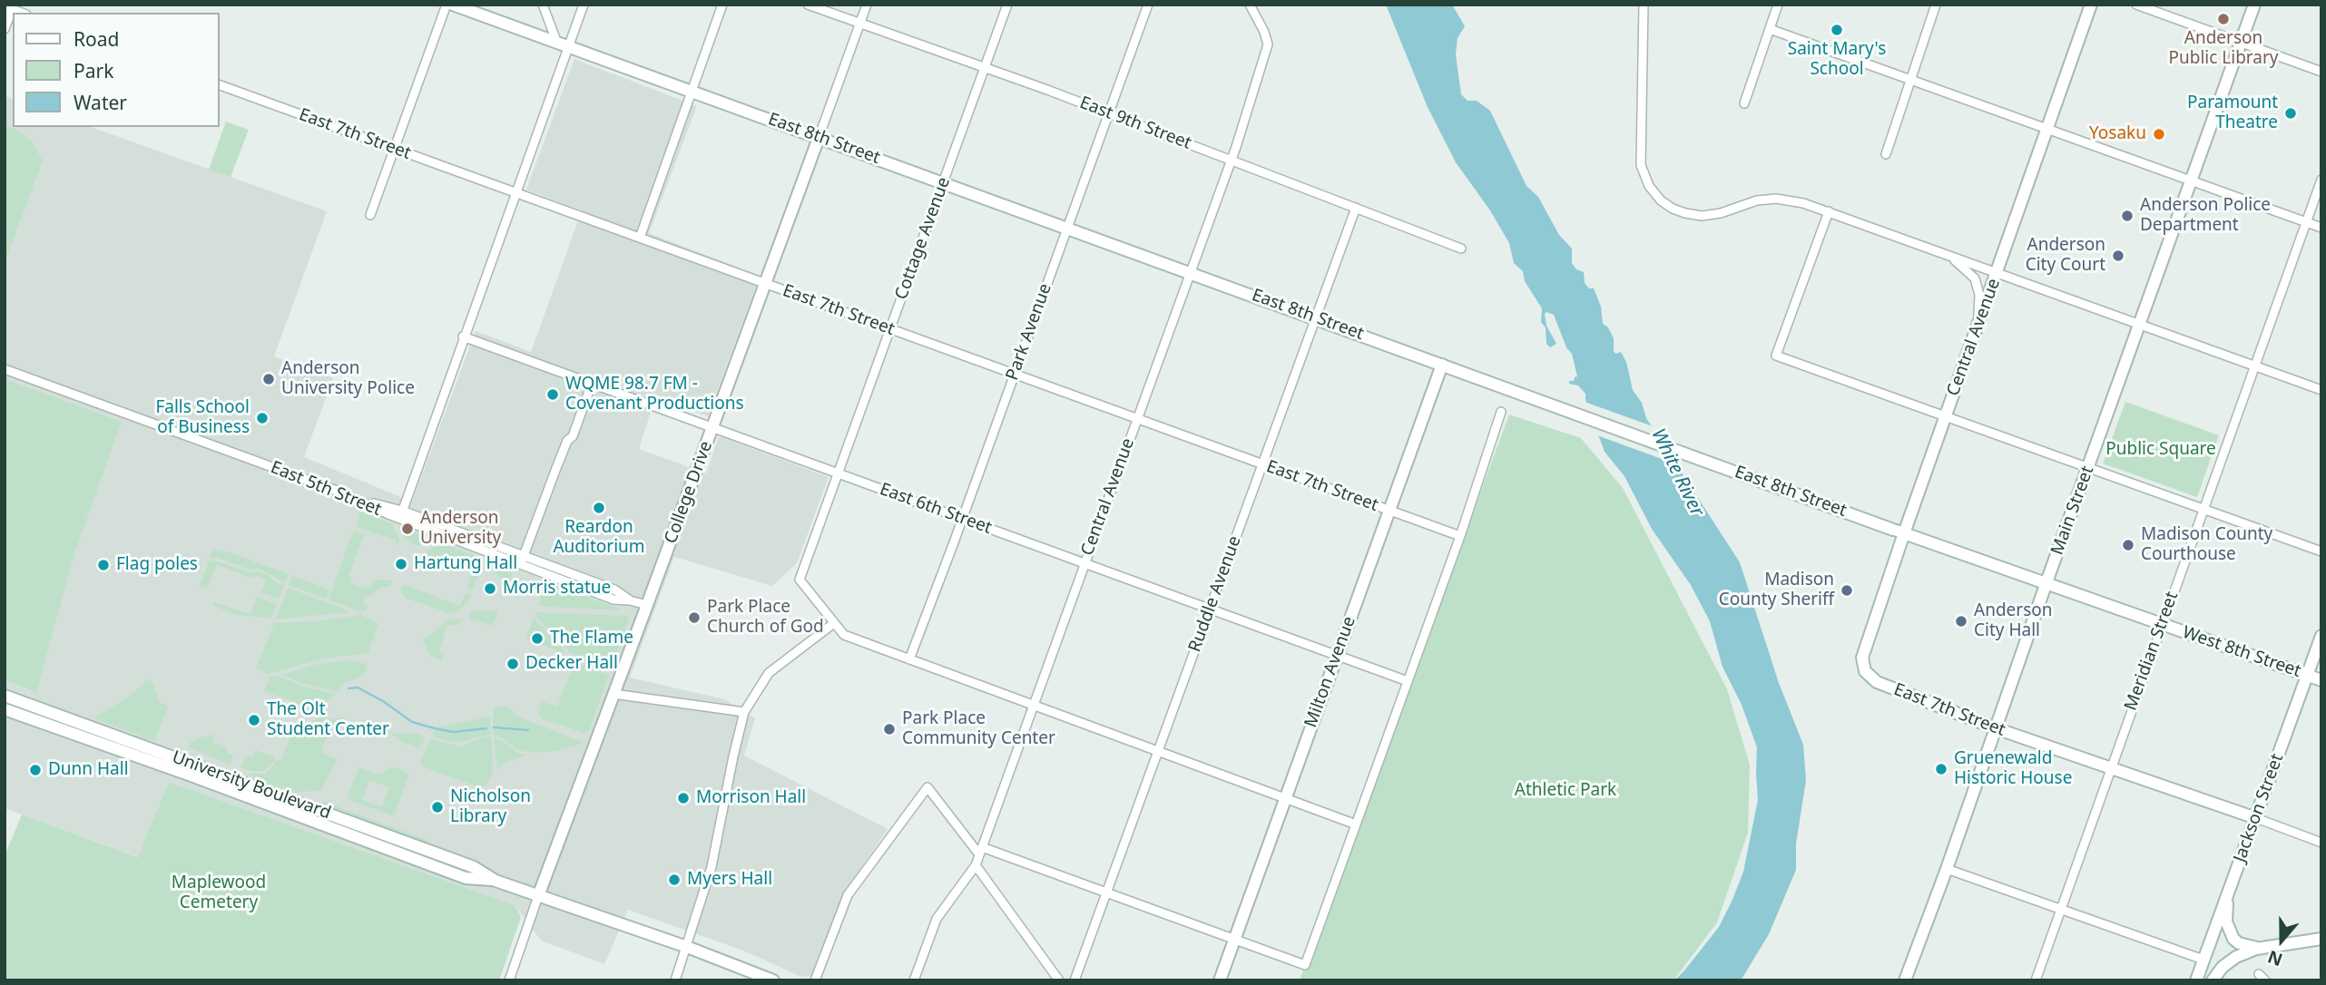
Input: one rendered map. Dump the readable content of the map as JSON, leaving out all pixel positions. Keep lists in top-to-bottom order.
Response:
{
  "streets": {
    "main road": [
      "East 7th Street",
      "East 8th Street",
      "Central Avenue",
      "College Drive",
      "Main Street",
      "West 8th Street",
      "Milton Avenue",
      "University Boulevard",
      "Jackson Street"
    ],
    "street": [
      "East 9th Street",
      "Cottage Avenue",
      "Park Avenue",
      "East 5th Street",
      "East 6th Street",
      "Ruddle Avenue",
      "Meridian Street"
    ]
  },
  "crossings": [
    ["East 9th Street", "Cottage Avenue"],
    ["East 9th Street", "Park Avenue"],
    ["East 9th Street", "Central Avenue"],
    ["East 9th Street", "College Drive"],
    ["East 9th Street", "Ruddle Avenue"],
    ["East 7th Street", "Cottage Avenue"],
    ["East 7th Street", "Park Avenue"],
    ["East 7th Street", "Central Avenue"],
    ["East 7th Street", "College Drive"],
    ["East 7th Street", "Main Street"],
    ["East 7th Street", "Ruddle Avenue"],
    ["East 7th Street", "Meridian Street"],
    ["East 7th Street", "Milton Avenue"],
    ["East 7th Street", "Jackson Street"],
    ["East 8th Street", "Cottage Avenue"],
    ["East 8th Street", "Park Avenue"],
    ["East 8th Street", "Central Avenue"],
    ["East 8th Street", "College Drive"],
    ["East 8th Street", "Main Street"],
    ["East 8th Street", "Ruddle Avenue"],
    ["East 8th Street", "Meridian Street"],
    ["East 8th Street", "West 8th Street"],
    ["East 8th Street", "Milton Avenue"],
    ["Cottage Avenue", "East 6th Street"],
    ["Park Avenue", "East 6th Street"],
    ["Central Avenue", "East 6th Street"],
    ["East 5th Street", "College Drive"],
    ["College Drive", "East 6th Street"],
    ["College Drive", "University Boulevard"],
    ["East 6th Street", "Ruddle Avenue"],
    ["East 6th Street", "Milton Avenue"],
    ["Meridian Street", "West 8th Street"],
    ["West 8th Street", "Jackson Street"]
  ],
  "water": ["White River"],
  "parks": ["Public Square", "Athletic Park", "Maplewood Cemetery"],
  "places": [
    "Anderson Public Library",
    "Saint Mary's School",
    "Paramount Theatre",
    "Yosaku",
    "Anderson Police Department",
    "Anderson City Court",
    "Anderson University Police",
    "WQME 98.7 FM - Covenant Productions",
    "Falls School of Business",
    "Reardon Auditorium",
    "Anderson University",
    "Madison County Courthouse",
    "Hartung Hall",
    "Flag poles",
    "Morris statue",
    "Madison County Sheriff",
    "Park Place Church of God",
    "Anderson City Hall",
    "The Flame",
    "Decker Hall",
    "The Olt Student Center",
    "Park Place Community Center",
    "Gruenewald Historic House",
    "Dunn Hall",
    "Morrison Hall",
    "Nicholson Library",
    "Myers Hall"
  ],
  "legend": ["Road", "Park", "Water"],
  "north": "bottom"
}
